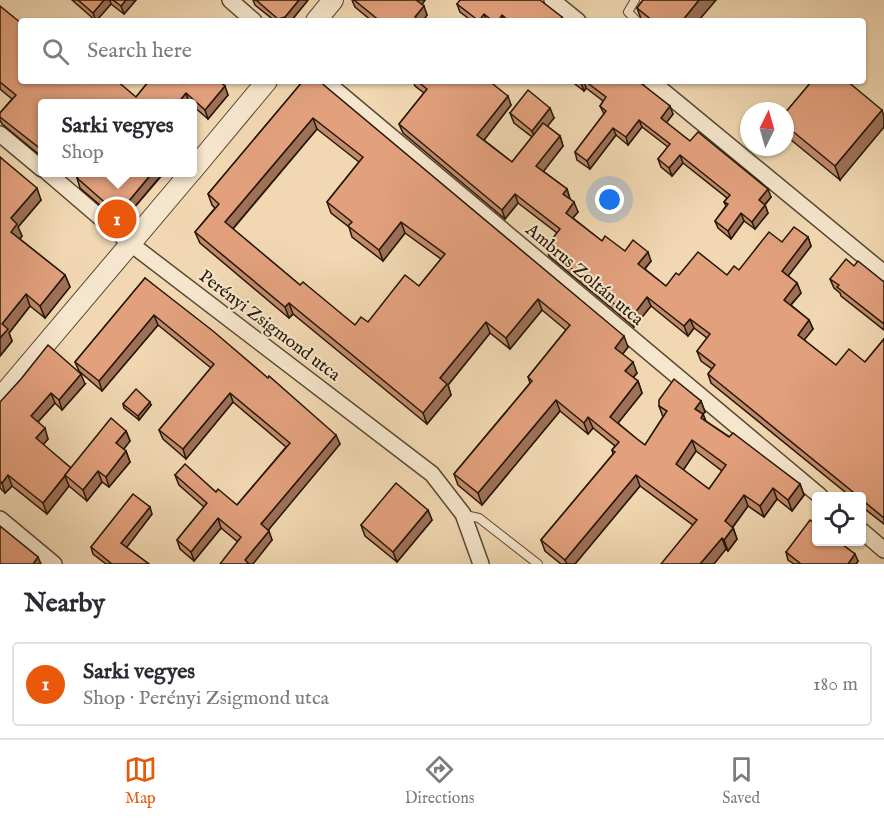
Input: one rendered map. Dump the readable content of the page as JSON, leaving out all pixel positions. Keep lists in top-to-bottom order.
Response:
{
  "streets": {
    "street": ["Ambrus Zoltán utca", "Perényi Zsigmond utca"]
  },
  "north": "top",
  "page": {
    "search": "Search here",
    "popup": ["Sarki vegyes", "Shop"],
    "pins": "1",
    "heading": "Nearby",
    "list": [
      {
        "mark": "1",
        "name": "Sarki vegyes",
        "note": "Shop · Perényi Zsigmond utca",
        "value": "180 m"
      }
    ],
    "nav": ["Map", "Directions", "Saved"]
  }
}
